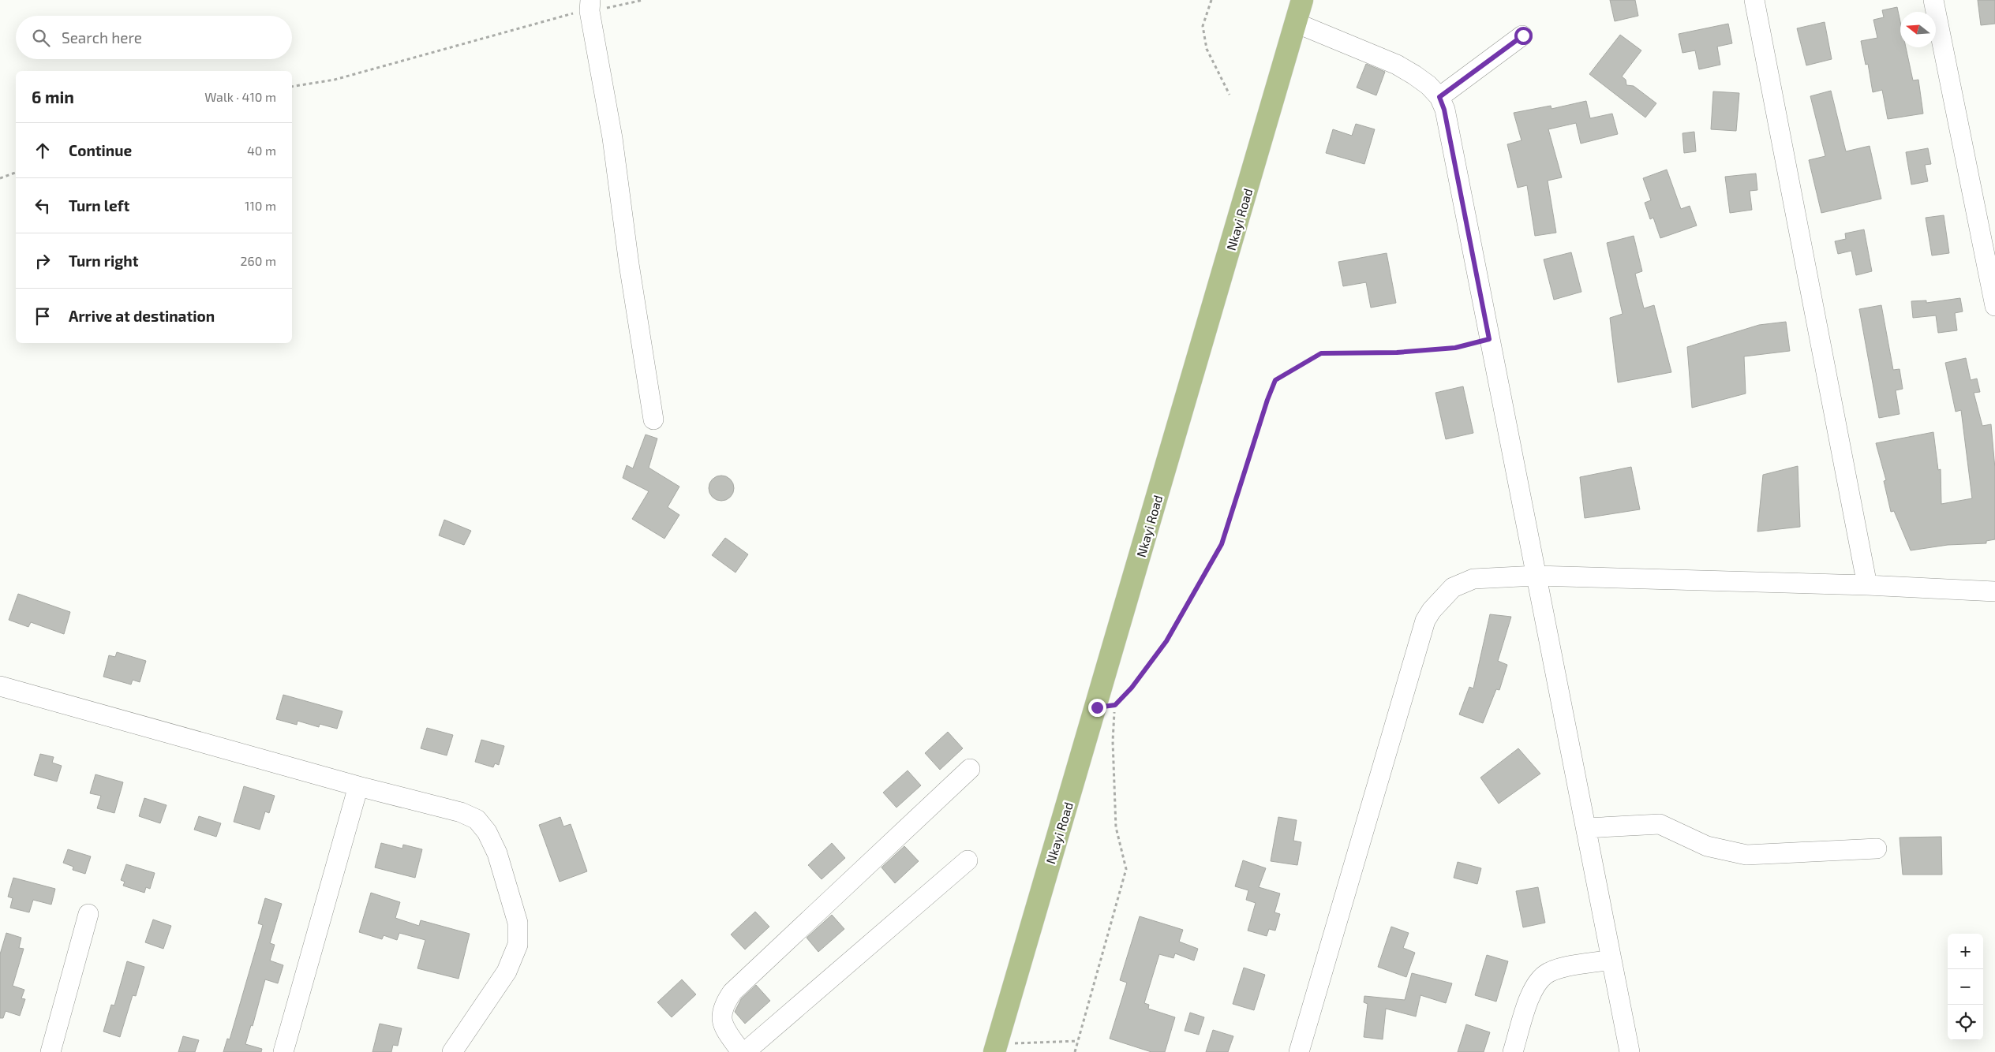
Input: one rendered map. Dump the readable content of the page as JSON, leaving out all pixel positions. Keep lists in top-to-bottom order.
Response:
{
  "streets": {
    "main road": ["Nkayi Road"]
  },
  "north": "left",
  "page": {
    "search": "Search here",
    "heading": ["6 min", "Walk · 410 m"],
    "list": [
      ["Continue", "40 m"],
      ["Turn left", "110 m"],
      ["Turn right", "260 m"],
      "Arrive at destination"
    ],
    "map_buttons": ["+", "−"]
  }
}
